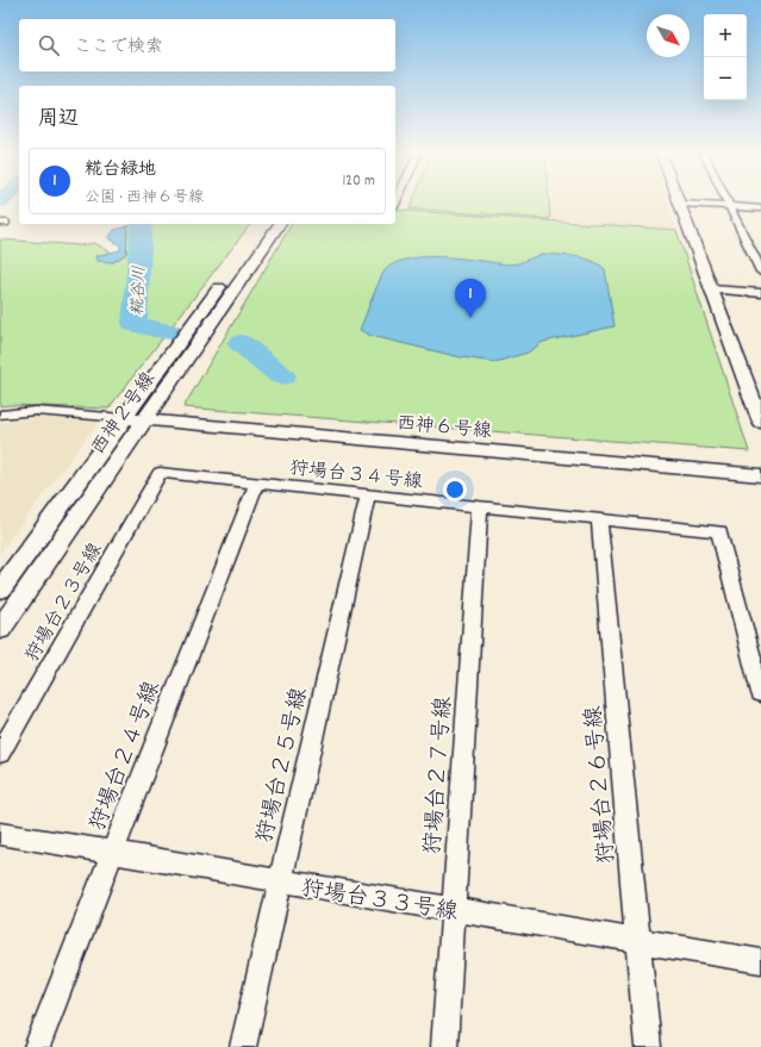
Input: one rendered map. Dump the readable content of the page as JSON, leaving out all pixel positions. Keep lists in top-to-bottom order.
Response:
{
  "streets": {
    "street": [
      "西神２号線",
      "西神６号線",
      "狩場台３４号線",
      "狩場台２３号線",
      "狩場台２４号線",
      "狩場台２５号線",
      "狩場台２７号線",
      "狩場台２６号線",
      "狩場台３３号線"
    ]
  },
  "crossings": [
    ["西神２号線", "西神６号線"],
    ["狩場台３４号線", "狩場台２３号線"],
    ["狩場台３４号線", "狩場台２４号線"],
    ["狩場台３４号線", "狩場台２５号線"],
    ["狩場台３４号線", "狩場台２７号線"],
    ["狩場台３４号線", "狩場台２６号線"],
    ["狩場台２４号線", "狩場台３３号線"],
    ["狩場台２５号線", "狩場台３３号線"],
    ["狩場台２７号線", "狩場台３３号線"],
    ["狩場台２６号線", "狩場台３３号線"]
  ],
  "water": ["糀谷川"],
  "north": "bottom right",
  "page": {
    "map_buttons": ["+", "−"],
    "search": "ここで検索",
    "heading": "周辺",
    "list": [
      {
        "mark": "1",
        "name": "糀台緑地",
        "note": "公園 · 西神６号線",
        "value": "120 m"
      }
    ],
    "pins": "1"
  }
}
